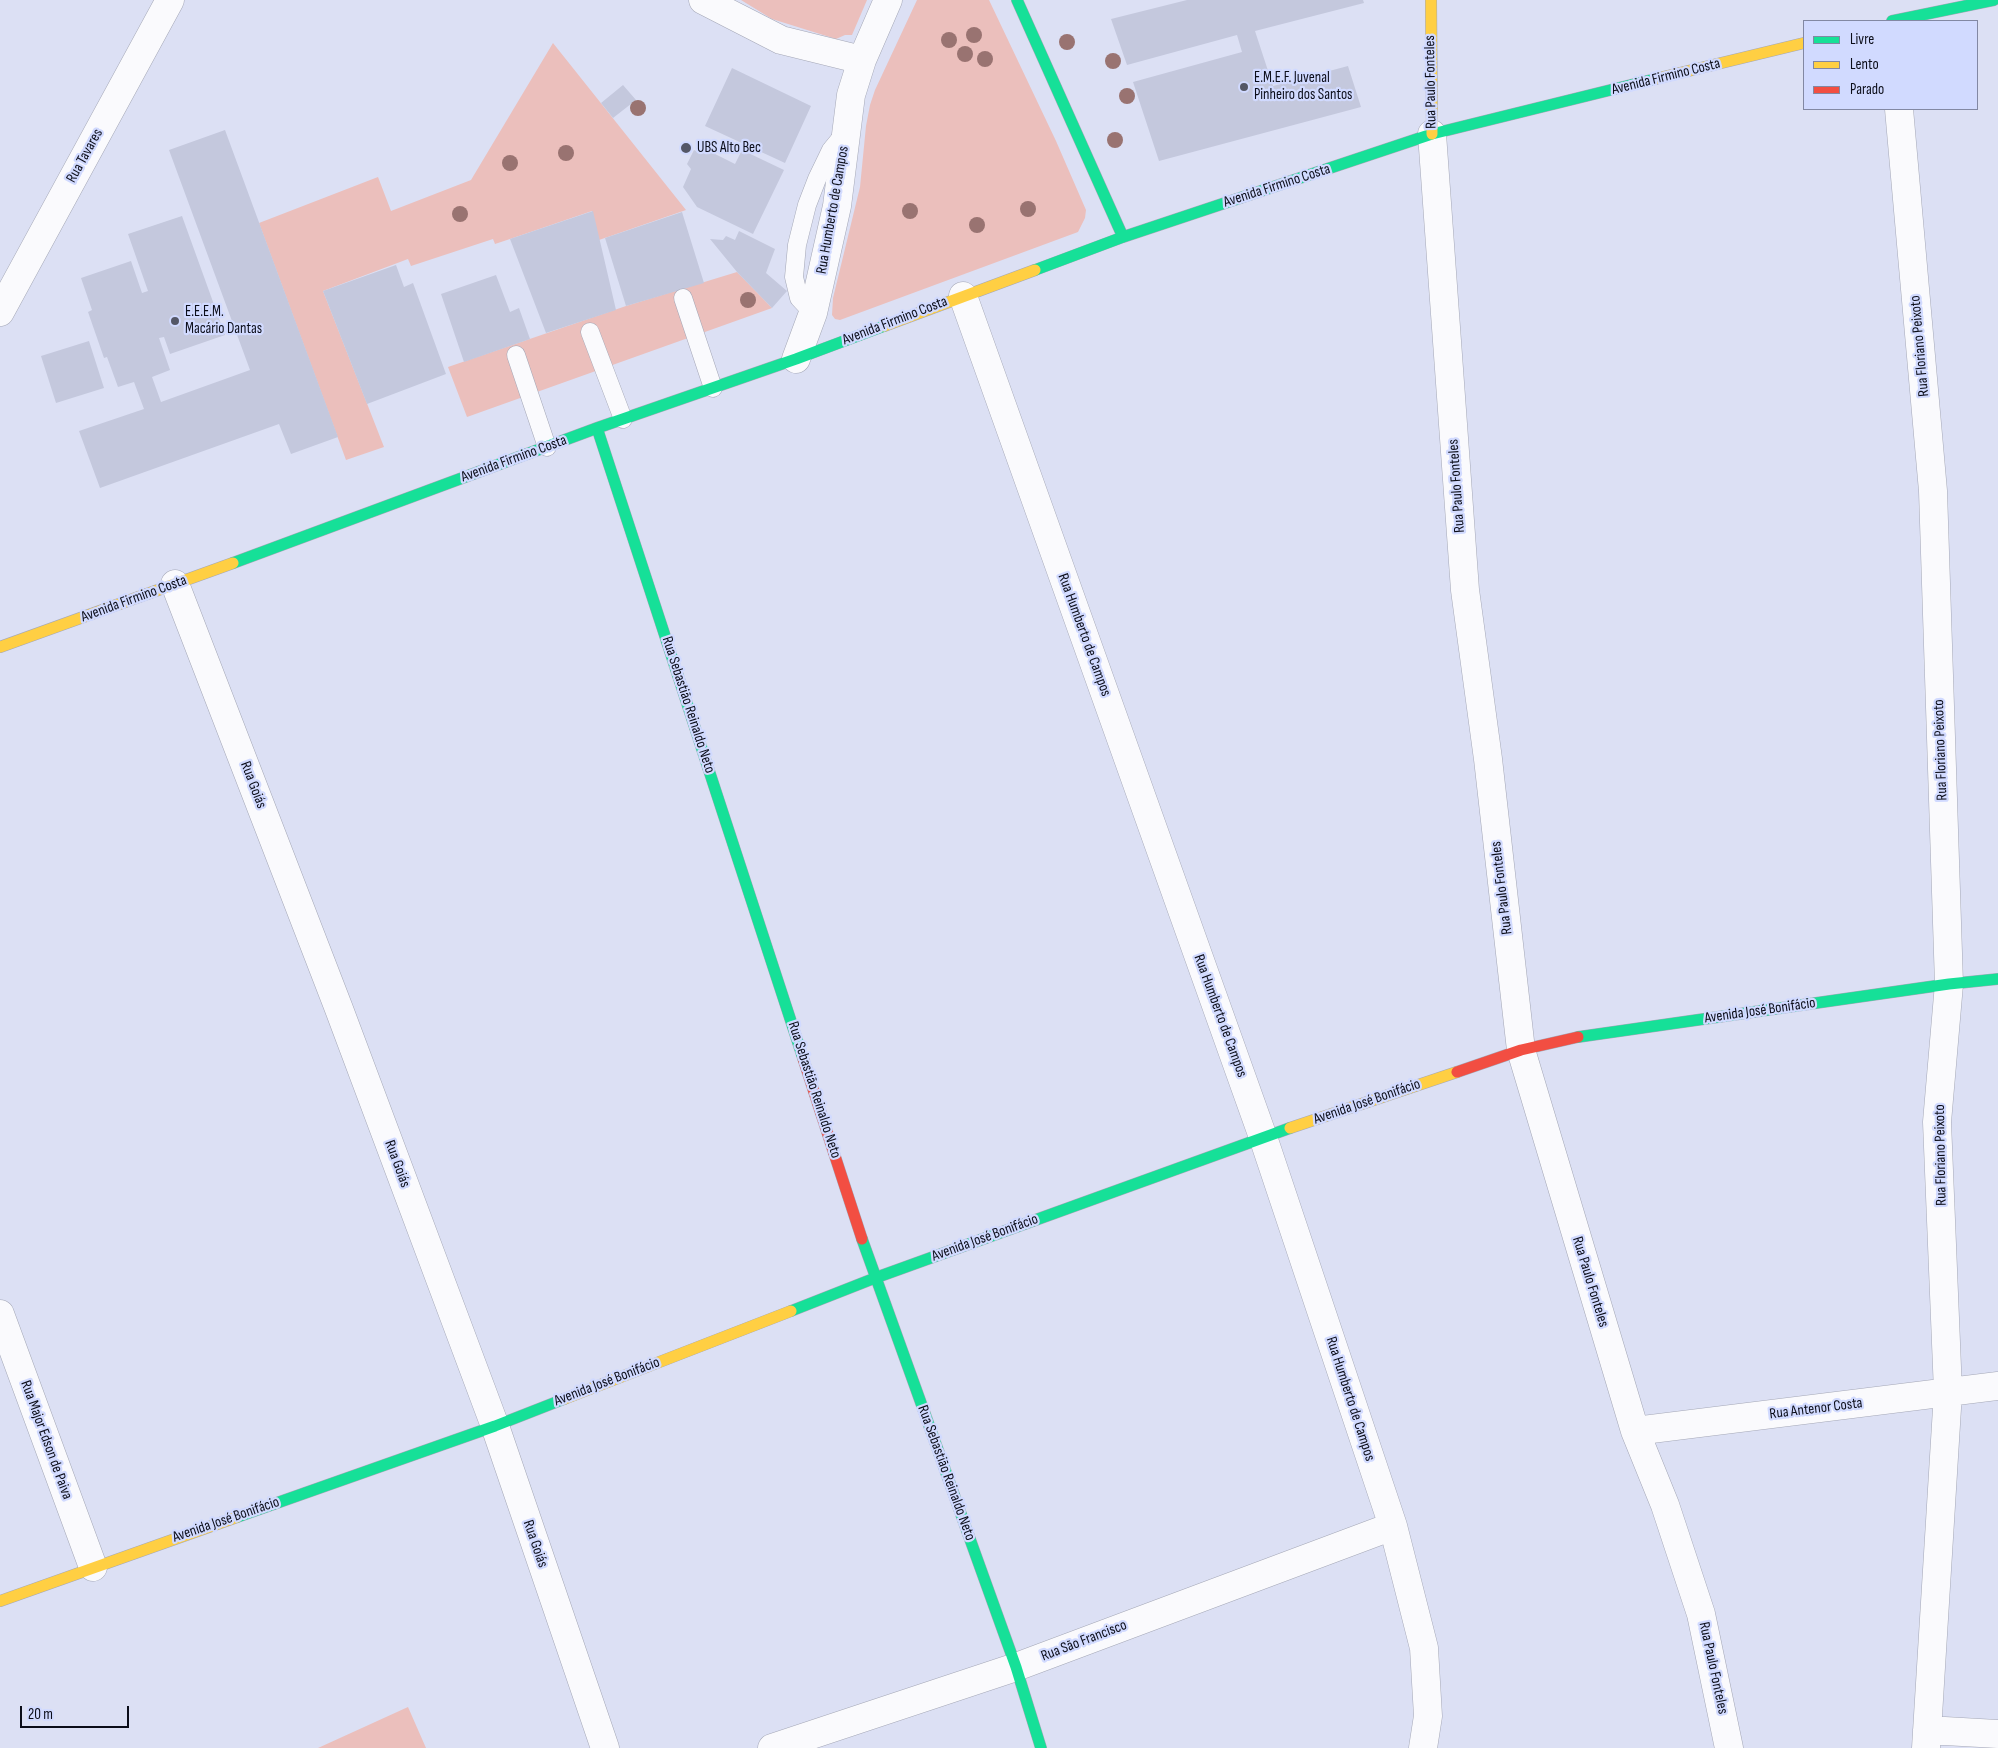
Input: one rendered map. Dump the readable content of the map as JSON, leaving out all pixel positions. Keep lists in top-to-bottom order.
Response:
{
  "streets": {
    "street": [
      "Avenida Firmino Costa",
      "Rua Paulo Fonteles",
      "Rua Tavares",
      "Rua Humberto de Campos",
      "Rua Floriano Peixoto",
      "Rua Sebastião Reinaldo Neto",
      "Rua Goiás",
      "Avenida José Bonifácio",
      "Rua Antenor Costa",
      "Rua Major Edson de Paiva",
      "Rua São Francisco"
    ]
  },
  "crossings": [
    ["Avenida Firmino Costa", "Rua Paulo Fonteles"],
    ["Avenida Firmino Costa", "Rua Humberto de Campos"],
    ["Avenida Firmino Costa", "Rua Sebastião Reinaldo Neto"],
    ["Avenida Firmino Costa", "Rua Goiás"],
    ["Rua Paulo Fonteles", "Avenida José Bonifácio"],
    ["Rua Paulo Fonteles", "Rua Antenor Costa"],
    ["Rua Humberto de Campos", "Avenida José Bonifácio"],
    ["Rua Humberto de Campos", "Rua São Francisco"],
    ["Rua Floriano Peixoto", "Avenida José Bonifácio"],
    ["Rua Floriano Peixoto", "Rua Antenor Costa"],
    ["Rua Sebastião Reinaldo Neto", "Avenida José Bonifácio"],
    ["Rua Sebastião Reinaldo Neto", "Rua São Francisco"],
    ["Rua Goiás", "Avenida José Bonifácio"],
    ["Avenida José Bonifácio", "Rua Major Edson de Paiva"]
  ],
  "places": ["E.M.E.F. Juvenal Pinheiro dos Santos", "UBS Alto Bec", "E.E.E.M. Macário Dantas"],
  "legend": ["Livre", "Lento", "Parado"],
  "scale_bar": "20 m"
}
